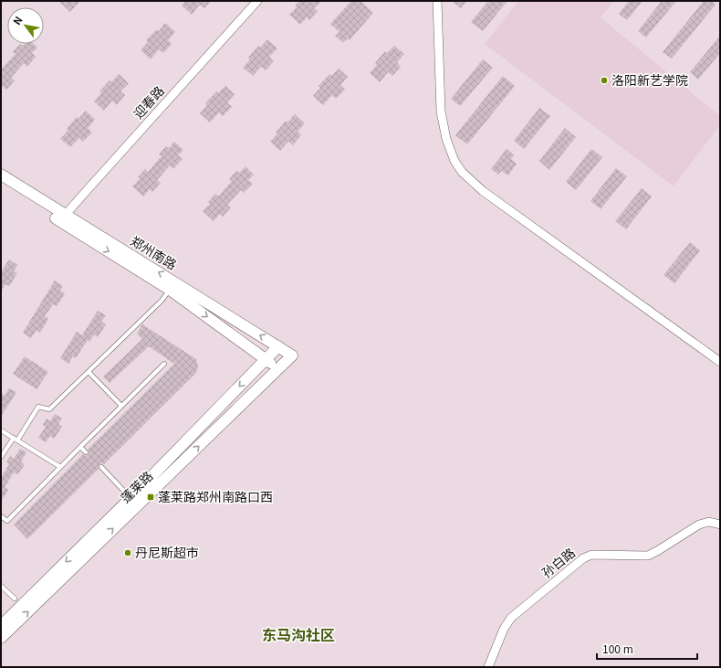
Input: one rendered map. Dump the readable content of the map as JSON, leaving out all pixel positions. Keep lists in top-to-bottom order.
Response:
{
  "streets": {
    "main road": ["郑州南路", "蓬莱路"],
    "street": ["迎春路", "孙白路"]
  },
  "crossings": [
    ["迎春路", "郑州南路"],
    ["郑州南路", "蓬莱路"]
  ],
  "districts": ["东马沟社区"],
  "places": {
    "other": ["洛阳新艺学院", "丹尼斯超市"],
    "transit": ["蓬莱路郑州南路口西"]
  },
  "scale_bar": "100 m",
  "north": "top left"
}
